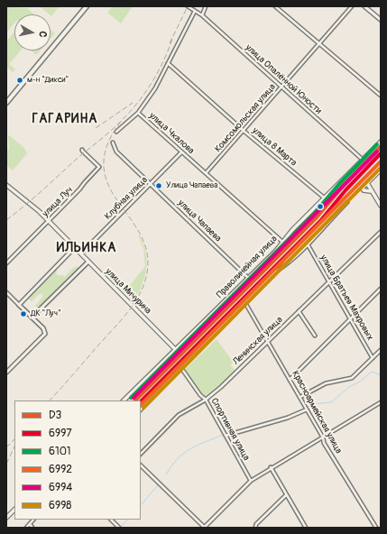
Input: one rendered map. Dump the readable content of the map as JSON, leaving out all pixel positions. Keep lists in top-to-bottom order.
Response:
{
  "streets": {
    "main road": ["Праволинейная улица", "улица Мичурина"],
    "street": [
      "улица Опалённой Юности",
      "Комсомольская улица",
      "улица Чкалова",
      "улица 8 Марта",
      "Клубная улица",
      "улица Луч",
      "улица Чапаева",
      "улица Братьев Махровых",
      "Ленинская улица",
      "Красноармейская улица",
      "Спортивная улица"
    ]
  },
  "crossings": [
    ["улица Опалённой Юности", "Комсомольская улица"],
    ["улица Опалённой Юности", "улица Чкалова"],
    ["улица Опалённой Юности", "Праволинейная улица"],
    ["Комсомольская улица", "улица Чкалова"],
    ["Комсомольская улица", "улица 8 Марта"],
    ["улица Чкалова", "улица 8 Марта"],
    ["улица Чкалова", "Клубная улица"],
    ["улица Чкалова", "Праволинейная улица"],
    ["улица 8 Марта", "Праволинейная улица"],
    ["Клубная улица", "улица Чапаева"],
    ["Клубная улица", "улица Мичурина"],
    ["улица Луч", "улица Мичурина"],
    ["улица Чапаева", "Праволинейная улица"],
    ["Праволинейная улица", "улица Мичурина"],
    ["улица Братьев Махровых", "Ленинская улица"],
    ["Ленинская улица", "Красноармейская улица"],
    ["Ленинская улица", "Спортивная улица"]
  ],
  "districts": ["ГАГАРИНА", "ИЛЬИНКА"],
  "places": ["м-н \"Дикси\"", "Улица Чапаева", "ДК \"Луч\""],
  "lines": [
    "transit line 6101",
    "transit line D3",
    "transit line 6994",
    "transit line 6997",
    "transit line 6992",
    "transit line 6998"
  ],
  "legend": [
    "D3",
    "6997",
    "6101",
    "6992",
    "6994",
    "6998"
  ],
  "north": "right"
}
